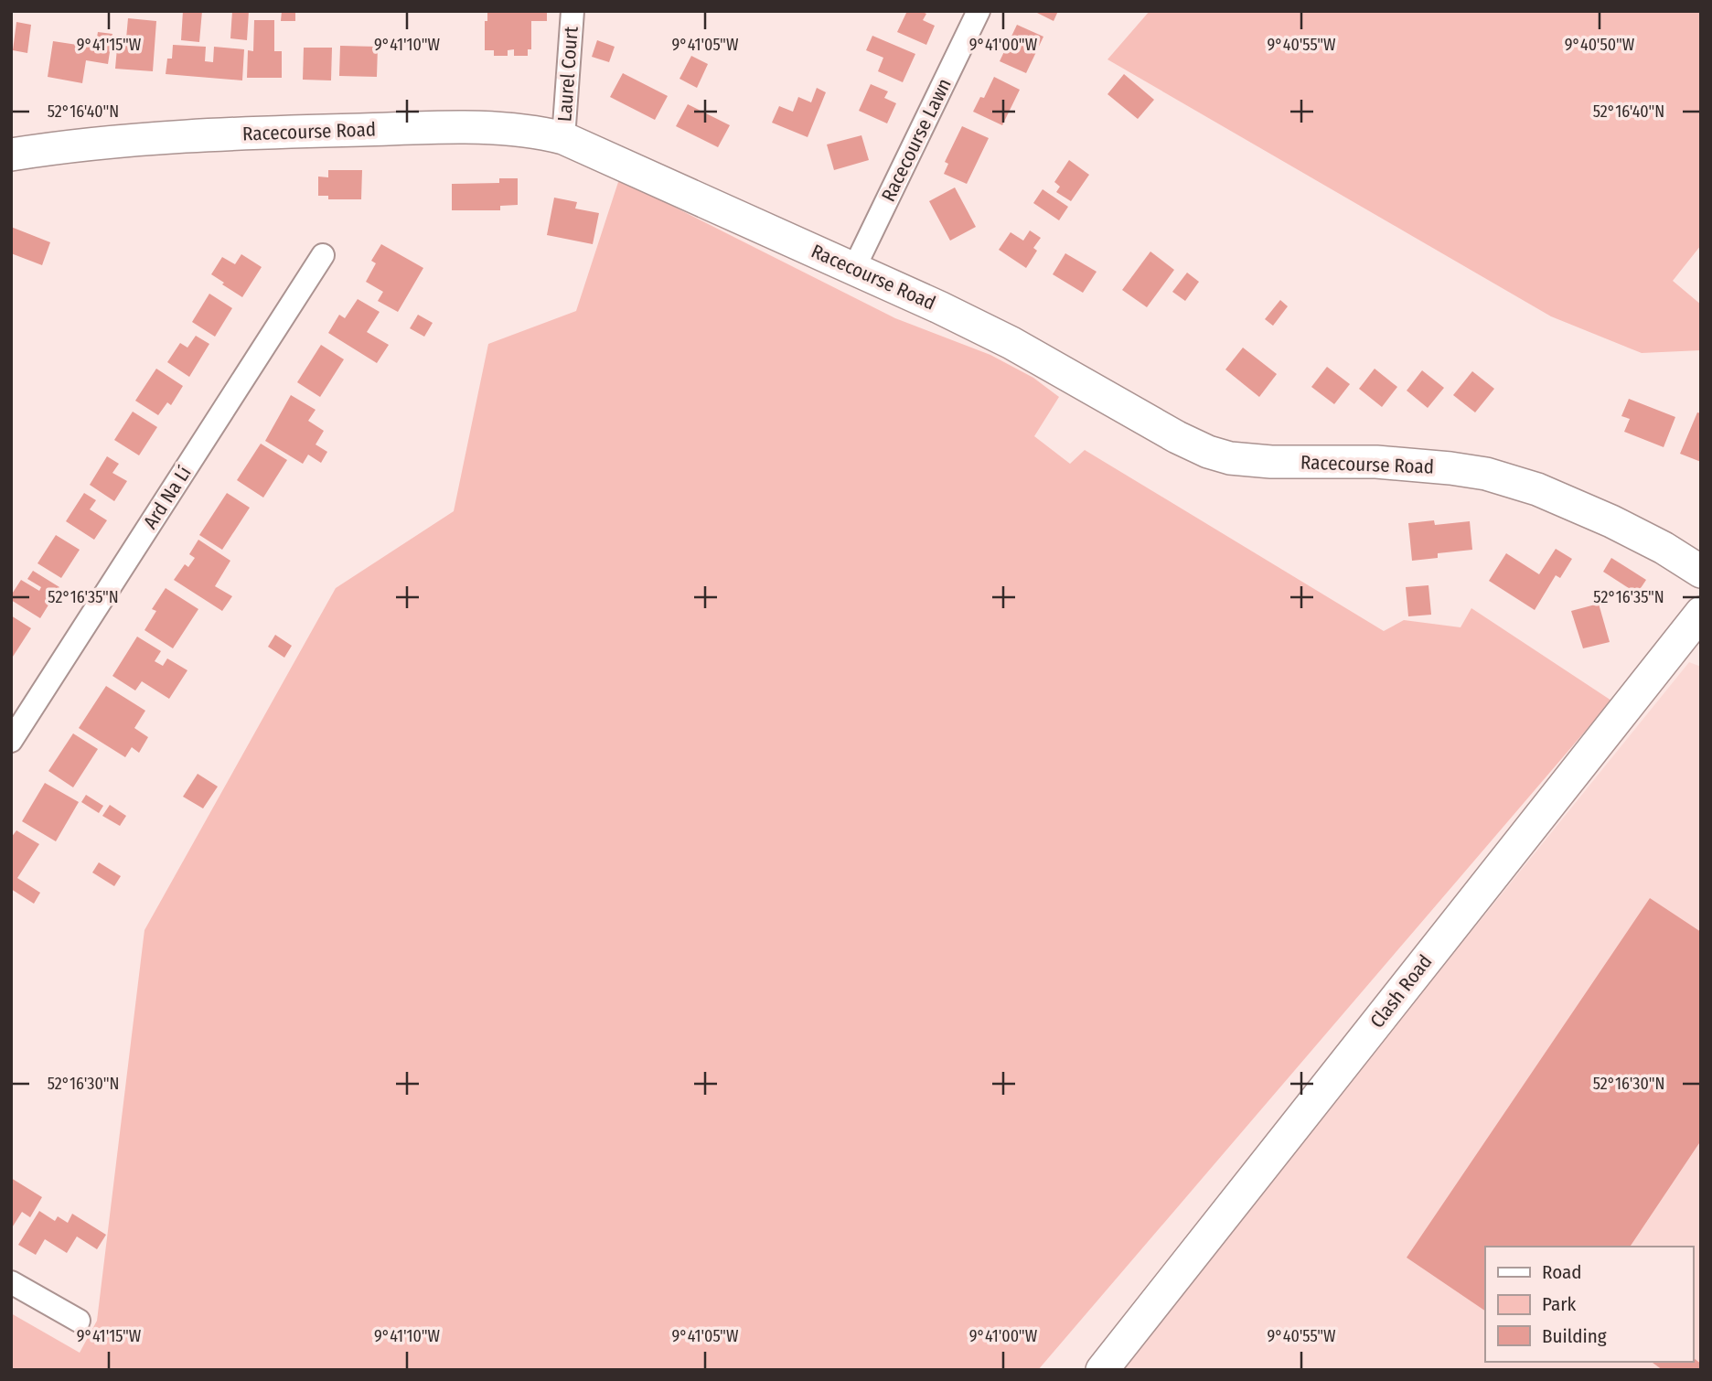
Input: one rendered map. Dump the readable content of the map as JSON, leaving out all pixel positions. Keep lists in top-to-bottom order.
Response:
{
  "streets": {
    "street": [
      "Laurel Court",
      "Racecourse Road",
      "Racecourse Lawn",
      "Ard Na Lí",
      "Clash Road"
    ]
  },
  "crossings": [
    ["Laurel Court", "Racecourse Road"],
    ["Racecourse Road", "Racecourse Lawn"]
  ],
  "legend": ["Road", "Park", "Building"],
  "coordinates": [
    "9°41'15\"W",
    "9°41'10\"W",
    "9°41'05\"W",
    "9°41'00\"W",
    "9°40'55\"W",
    "9°40'50\"W",
    "52°16'40\"N",
    "52°16'35\"N",
    "52°16'30\"N"
  ]
}
